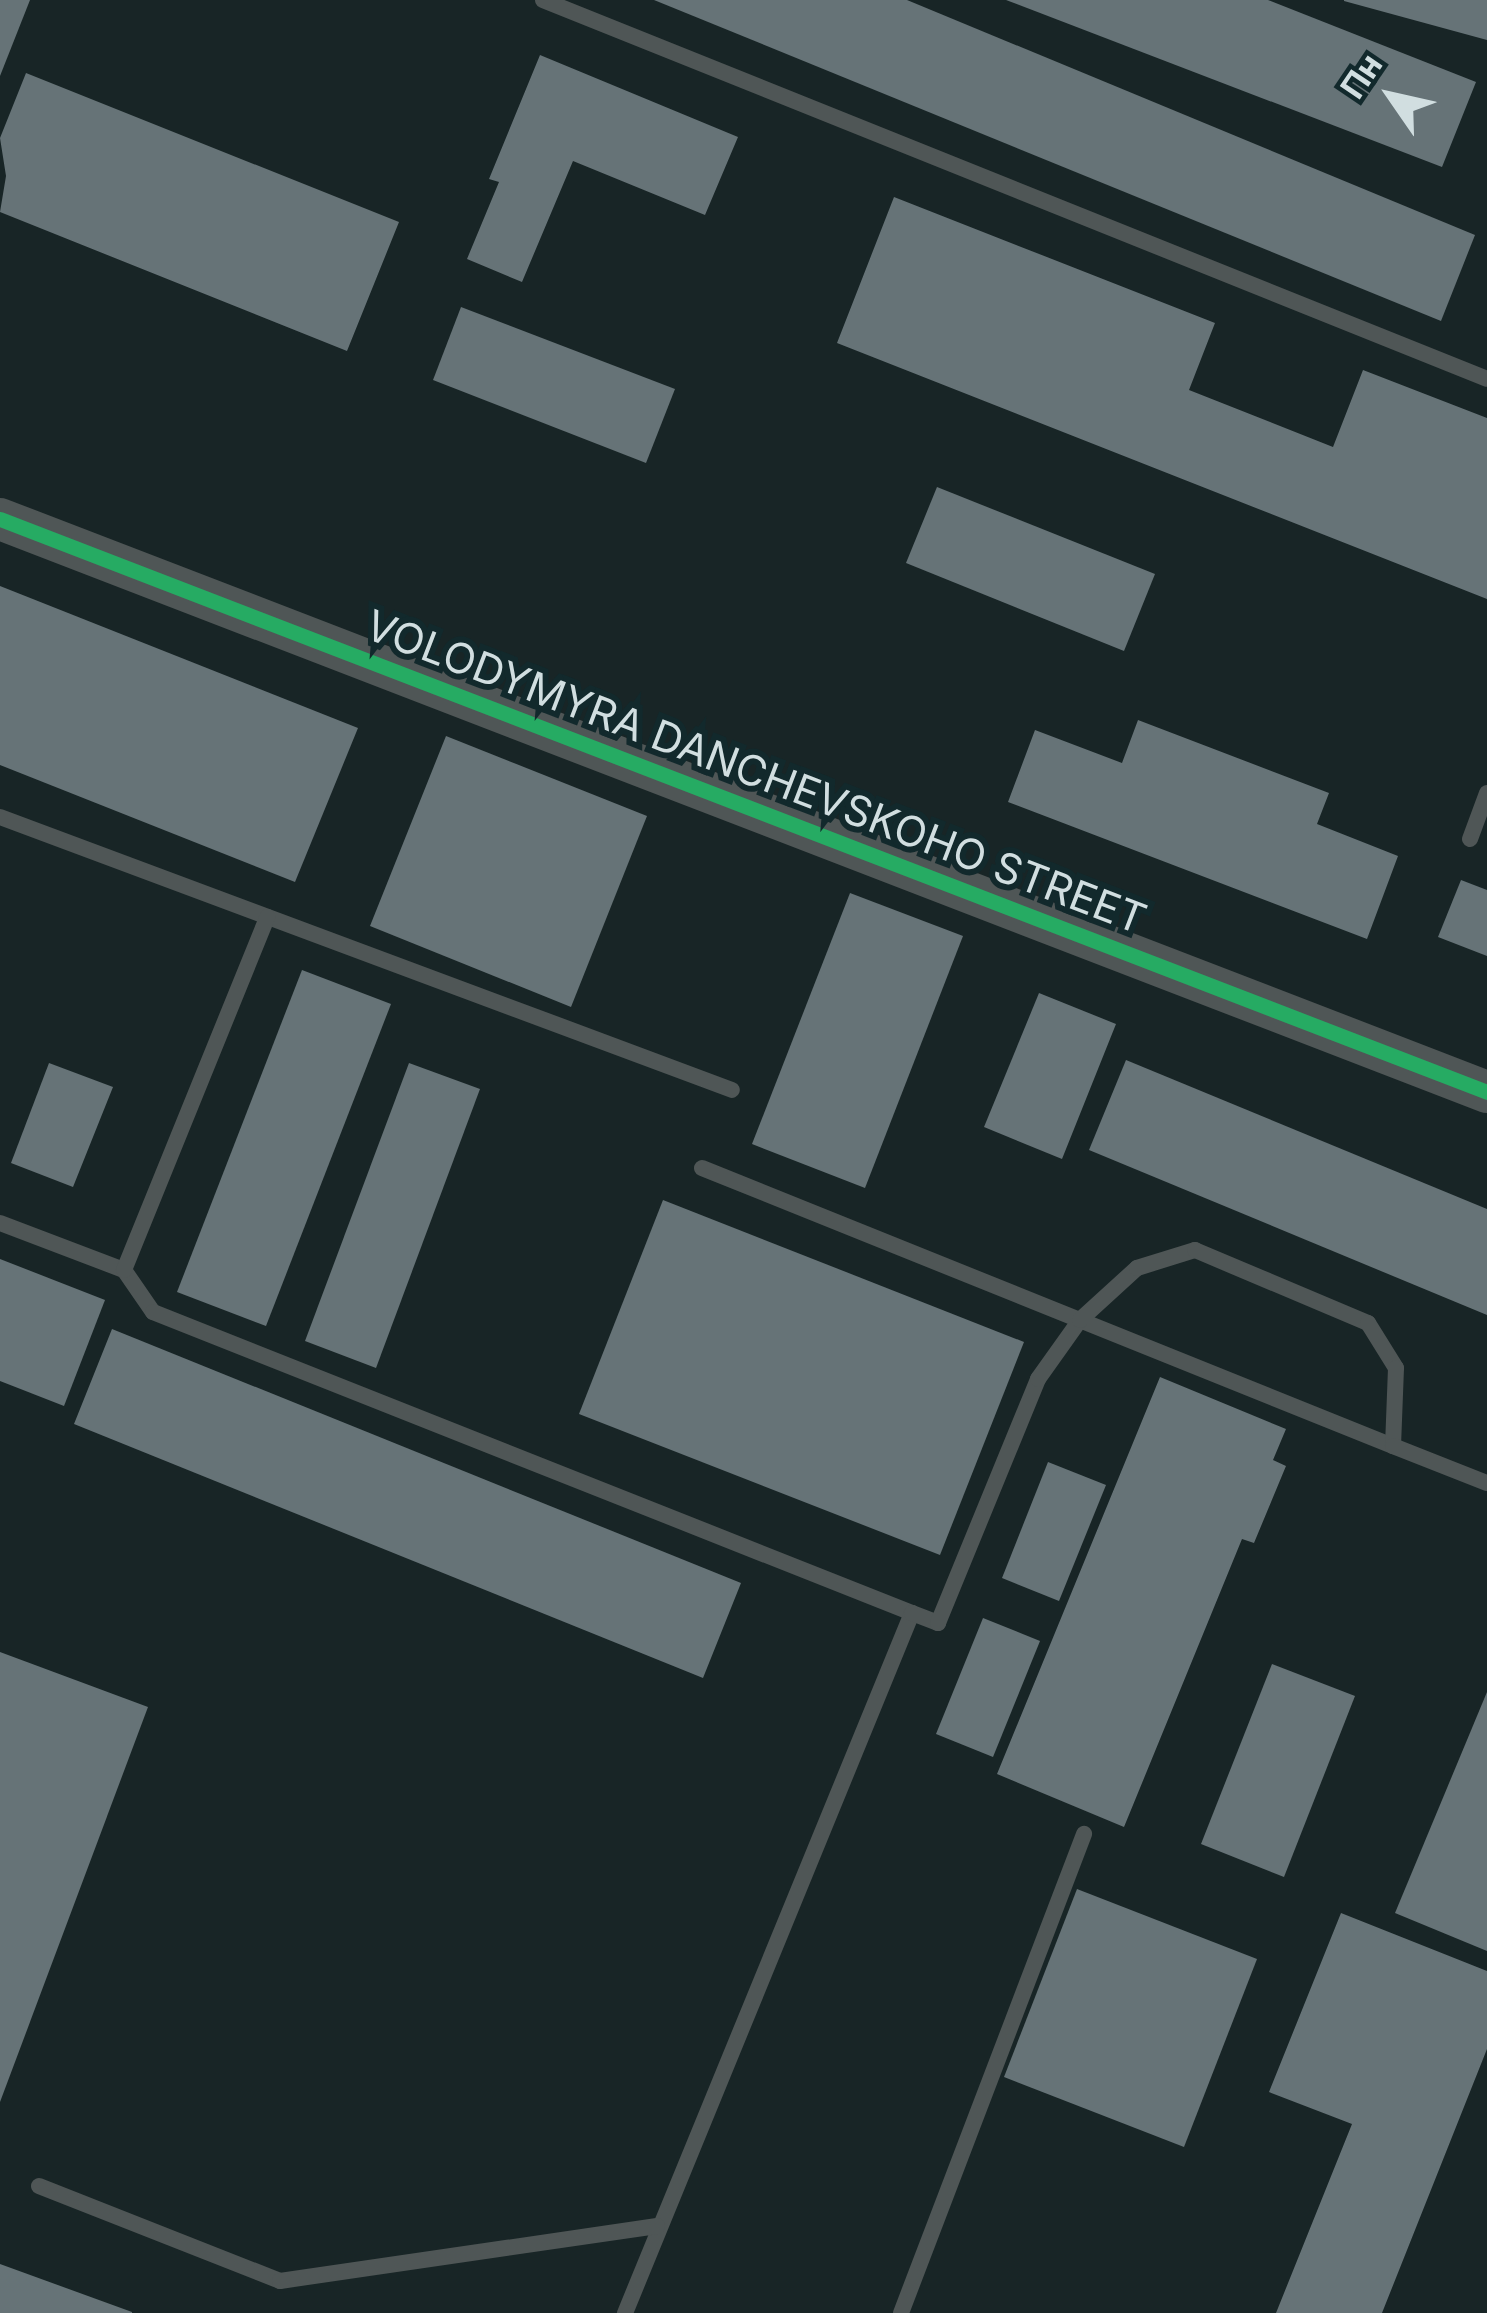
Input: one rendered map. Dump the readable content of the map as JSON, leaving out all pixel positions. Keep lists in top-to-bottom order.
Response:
{
  "streets": {
    "street": ["VOLODYMYRA DANCHEVSKOHO STREET"]
  },
  "north": "top left"
}
